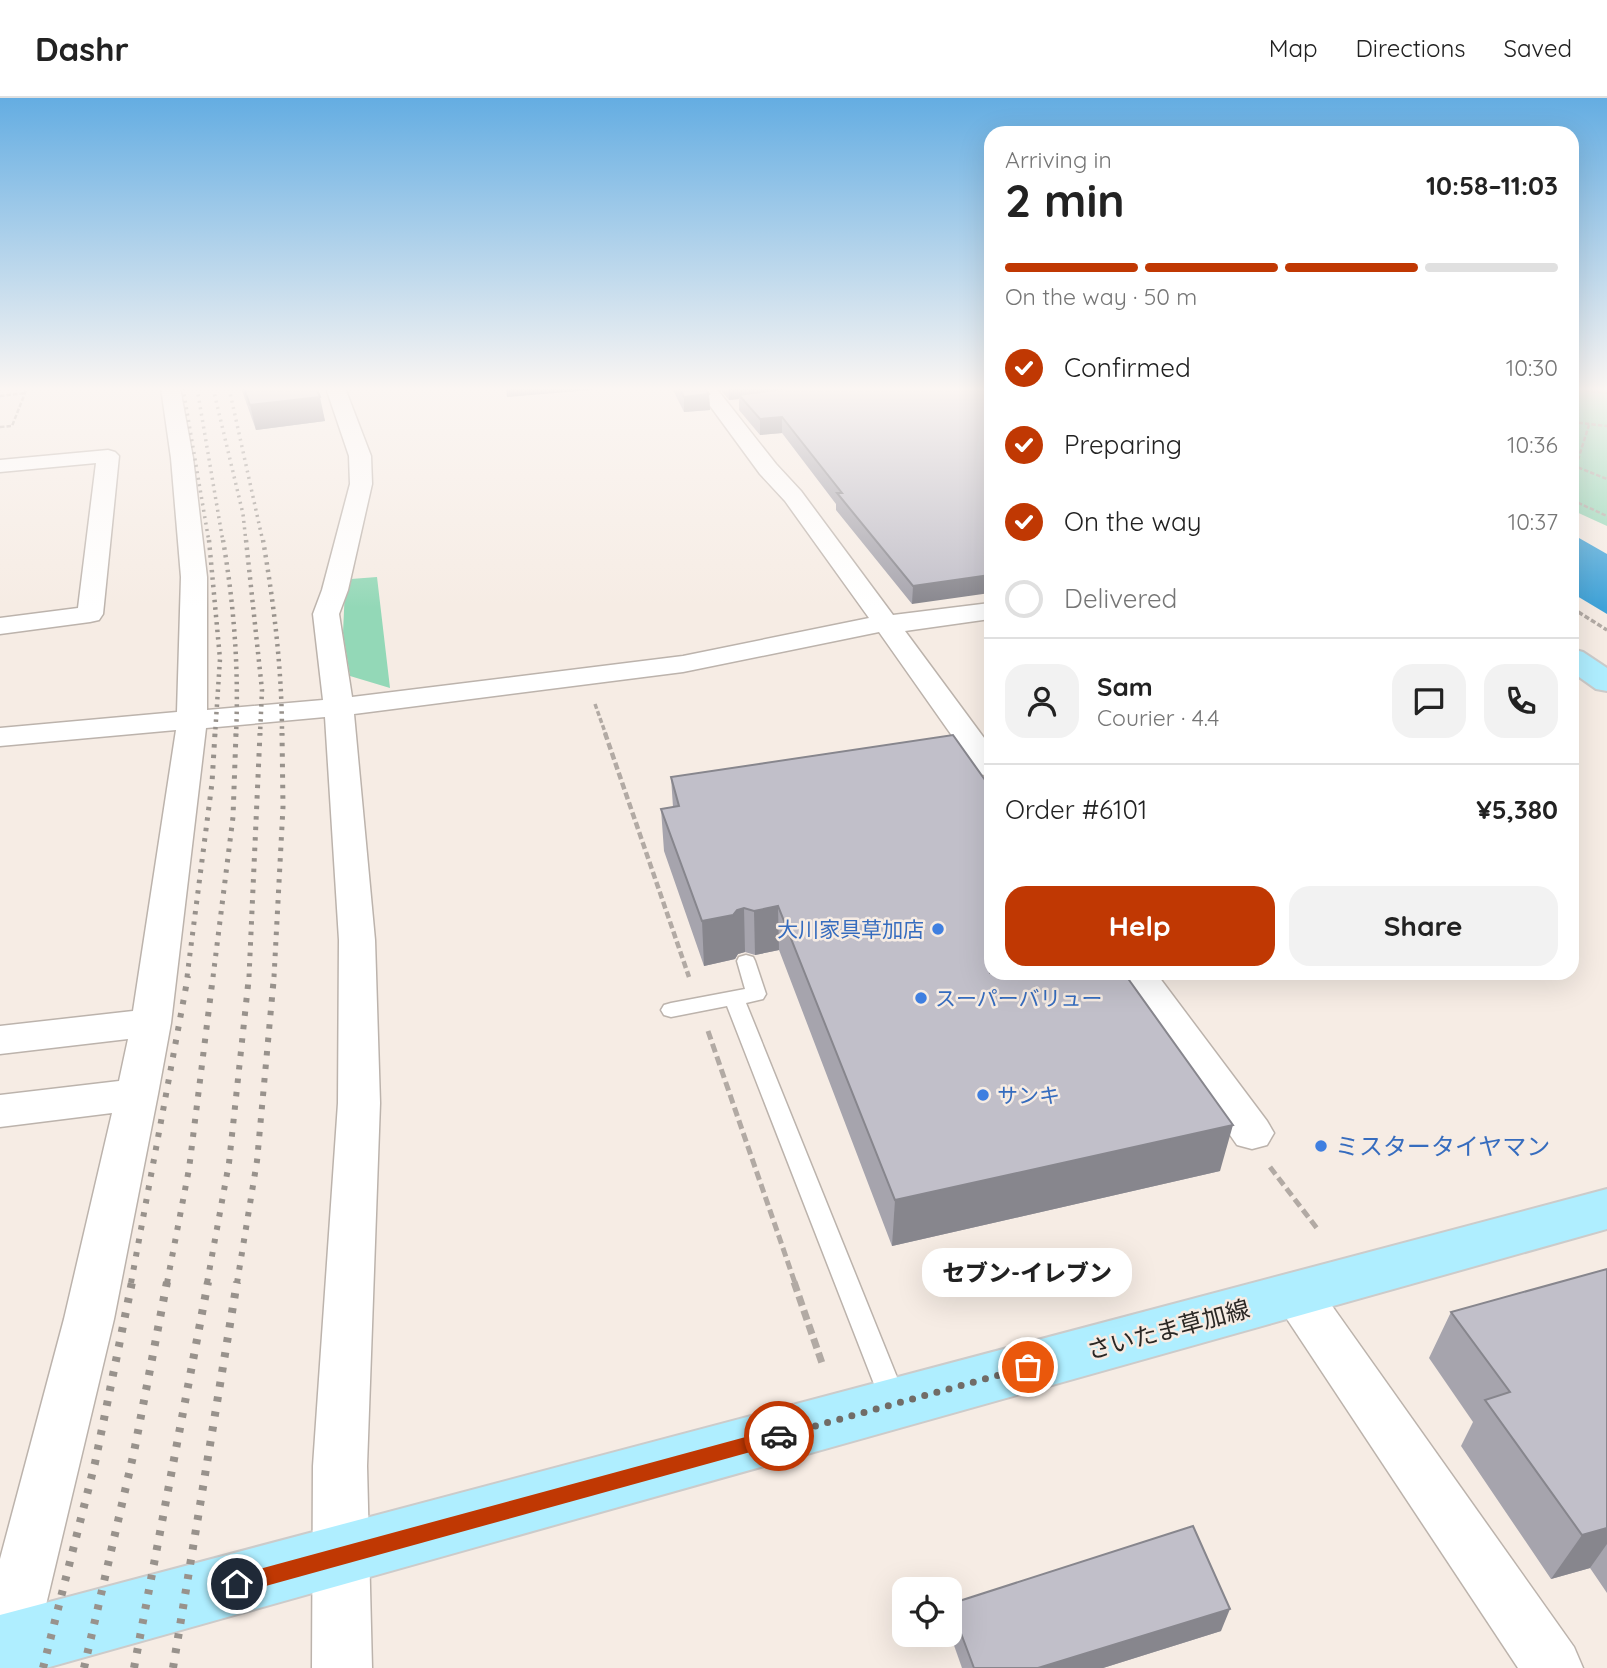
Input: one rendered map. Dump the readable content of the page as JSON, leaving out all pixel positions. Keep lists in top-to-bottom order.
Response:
{
  "streets": {
    "main road": ["さいたま草加線"]
  },
  "places": [
    "大川家具草加店",
    "スーパーバリュー",
    "サンキ",
    "ミスタータイヤマン",
    "セブン-イレブン"
  ],
  "page": {
    "header": "Dashr",
    "nav": ["Map", "Directions", "Saved"],
    "heading": ["2 min", "Arriving in", "10:58–11:03"],
    "panel": [
      "Sam",
      "Courier · 4.4",
      "Order #6101",
      "¥5,380"
    ],
    "bar": "On the way · 50 m",
    "list": [
      ["Confirmed", "10:30"],
      ["Preparing", "10:36"],
      ["On the way", "10:37"],
      "Delivered"
    ],
    "buttons": ["Help", "Share"],
    "bubble": "セブン-イレブン"
  }
}
